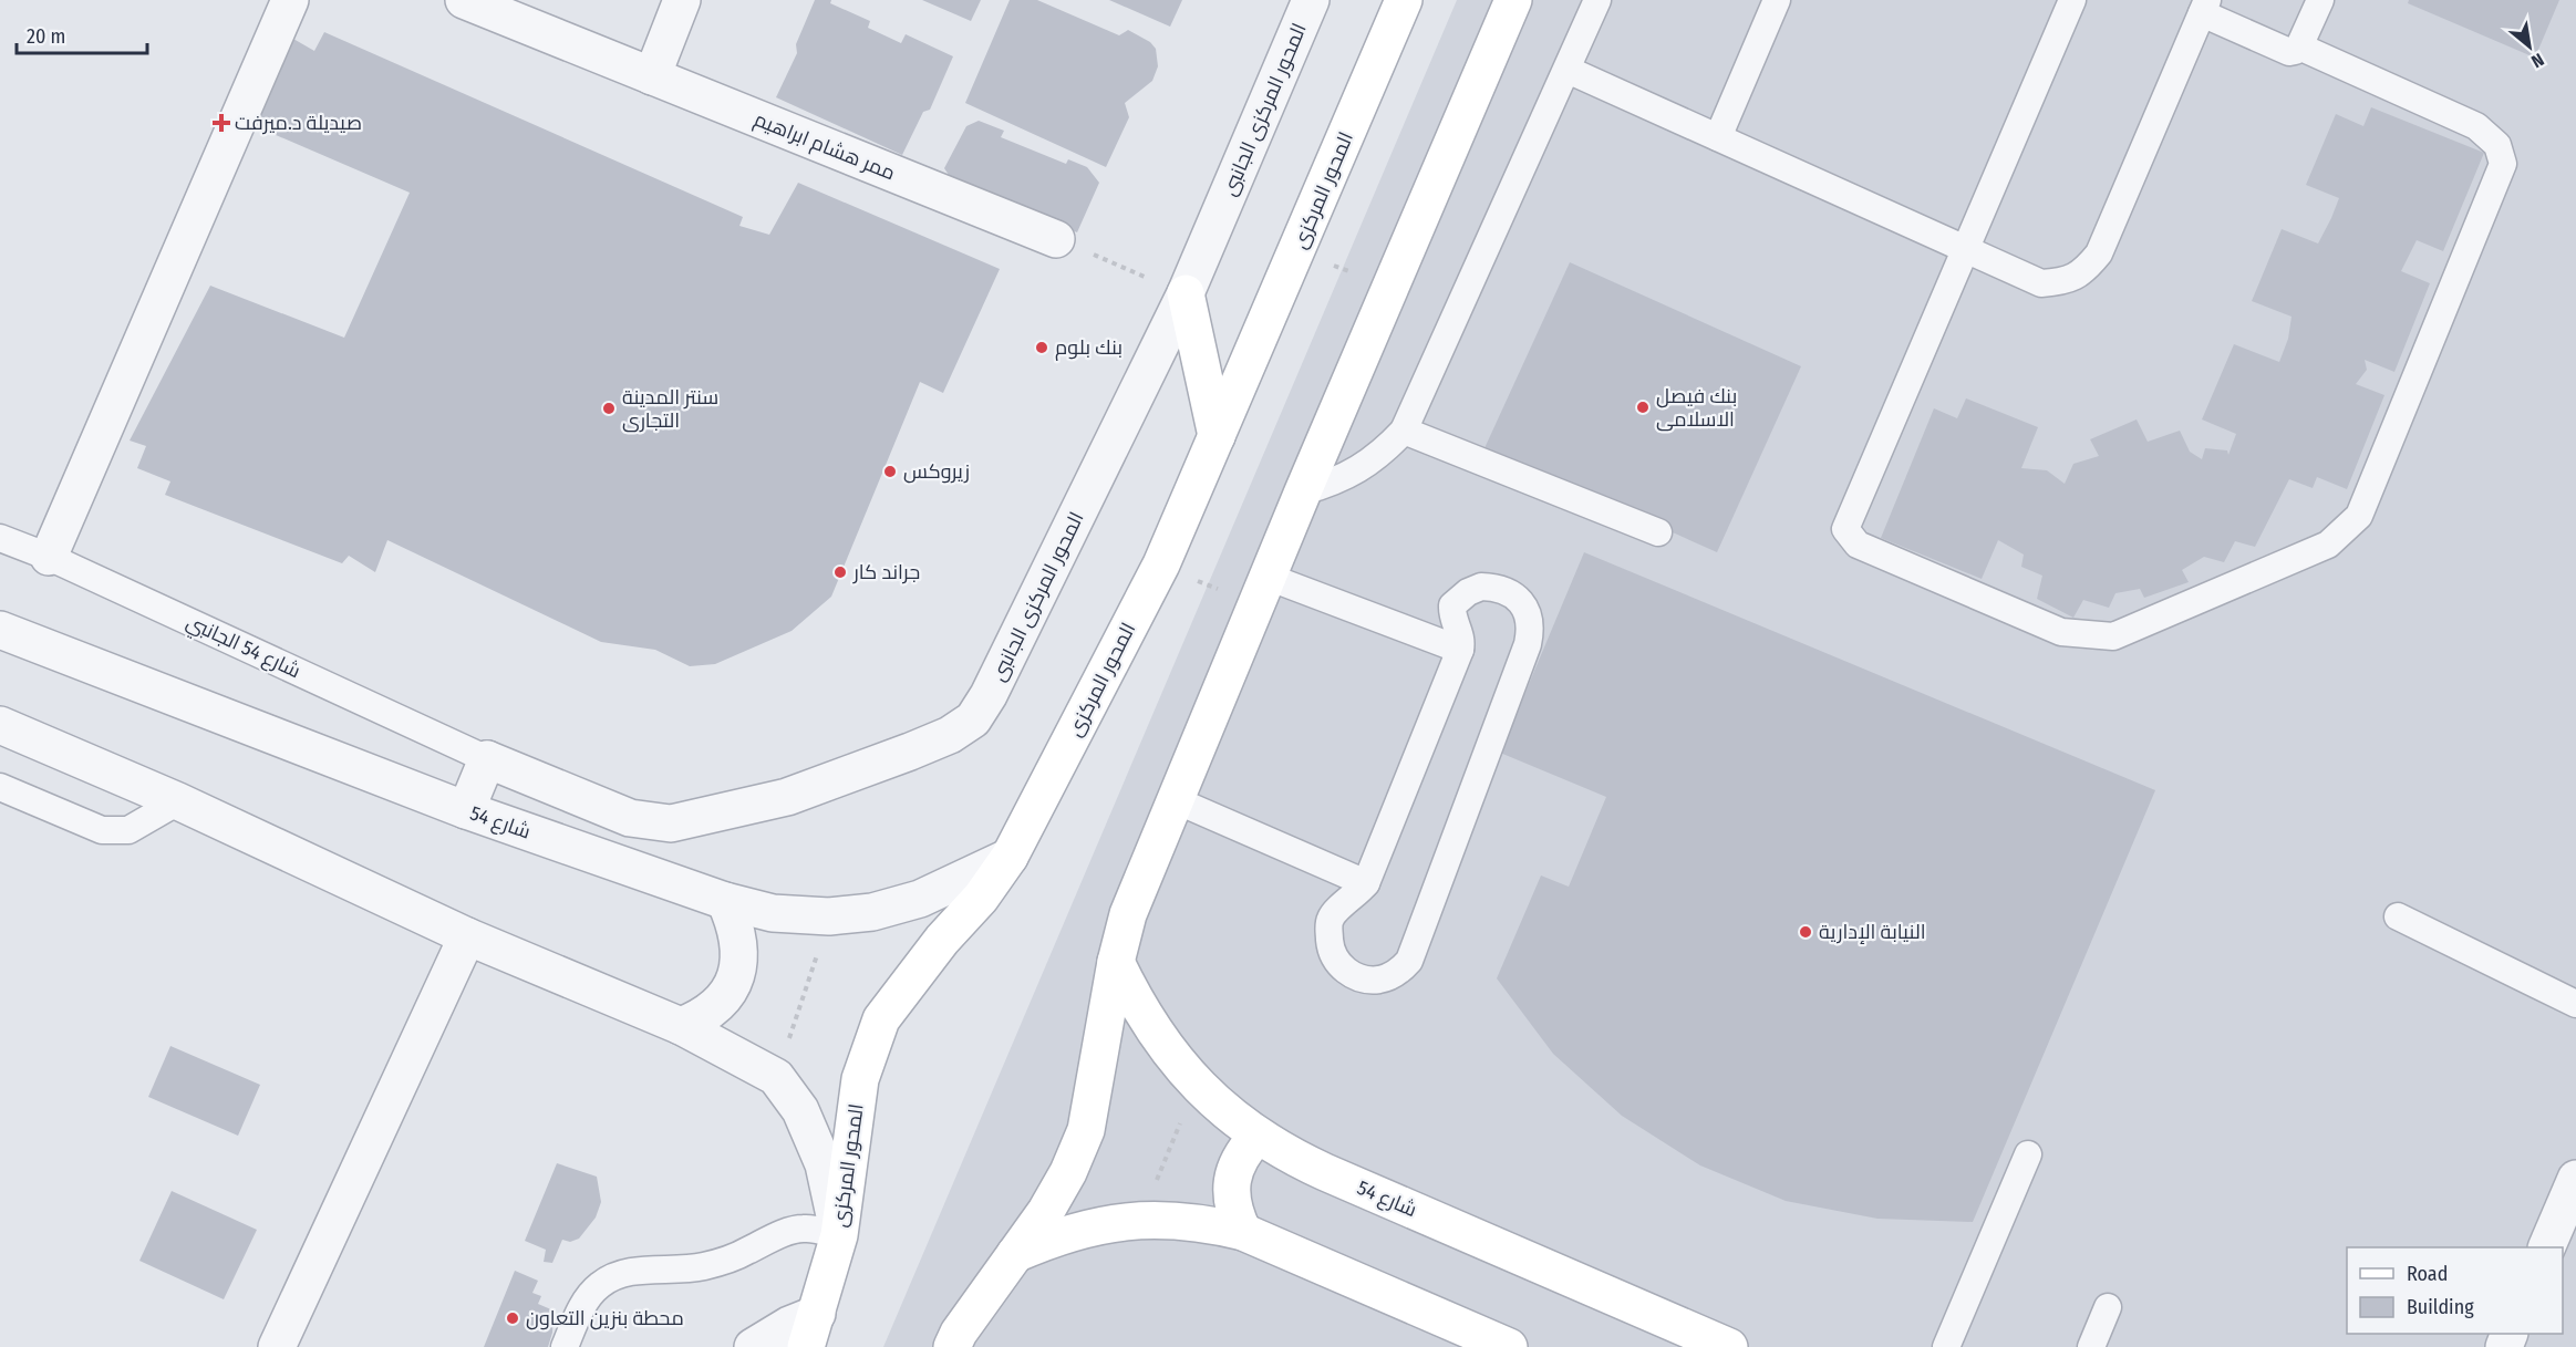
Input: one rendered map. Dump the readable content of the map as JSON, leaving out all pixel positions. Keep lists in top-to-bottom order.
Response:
{
  "streets": {
    "main road": ["المحور المركزى", "شارع 54"],
    "street": ["المحور المركزى الجانبى", "ممر هشام ابراهيم"],
    "lane": ["شارع 54 الجانبي"]
  },
  "crossings": [
    ["المحور المركزى الجانبى", "شارع 54 الجانبي"],
    ["المحور المركزى", "شارع 54"]
  ],
  "places": {
    "health": ["صيديلة د.ميرفت"],
    "other": [
      "بنك بلوم",
      "بنك فيصل الاسلامى",
      "سنتر المدينة التجارى",
      "زيروكس",
      "جراند كار",
      "النيابة الإدارية",
      "محطة بنزين التعاون"
    ]
  },
  "legend": ["Road", "Building"],
  "scale_bar": "20 m",
  "north": "bottom right"
}
